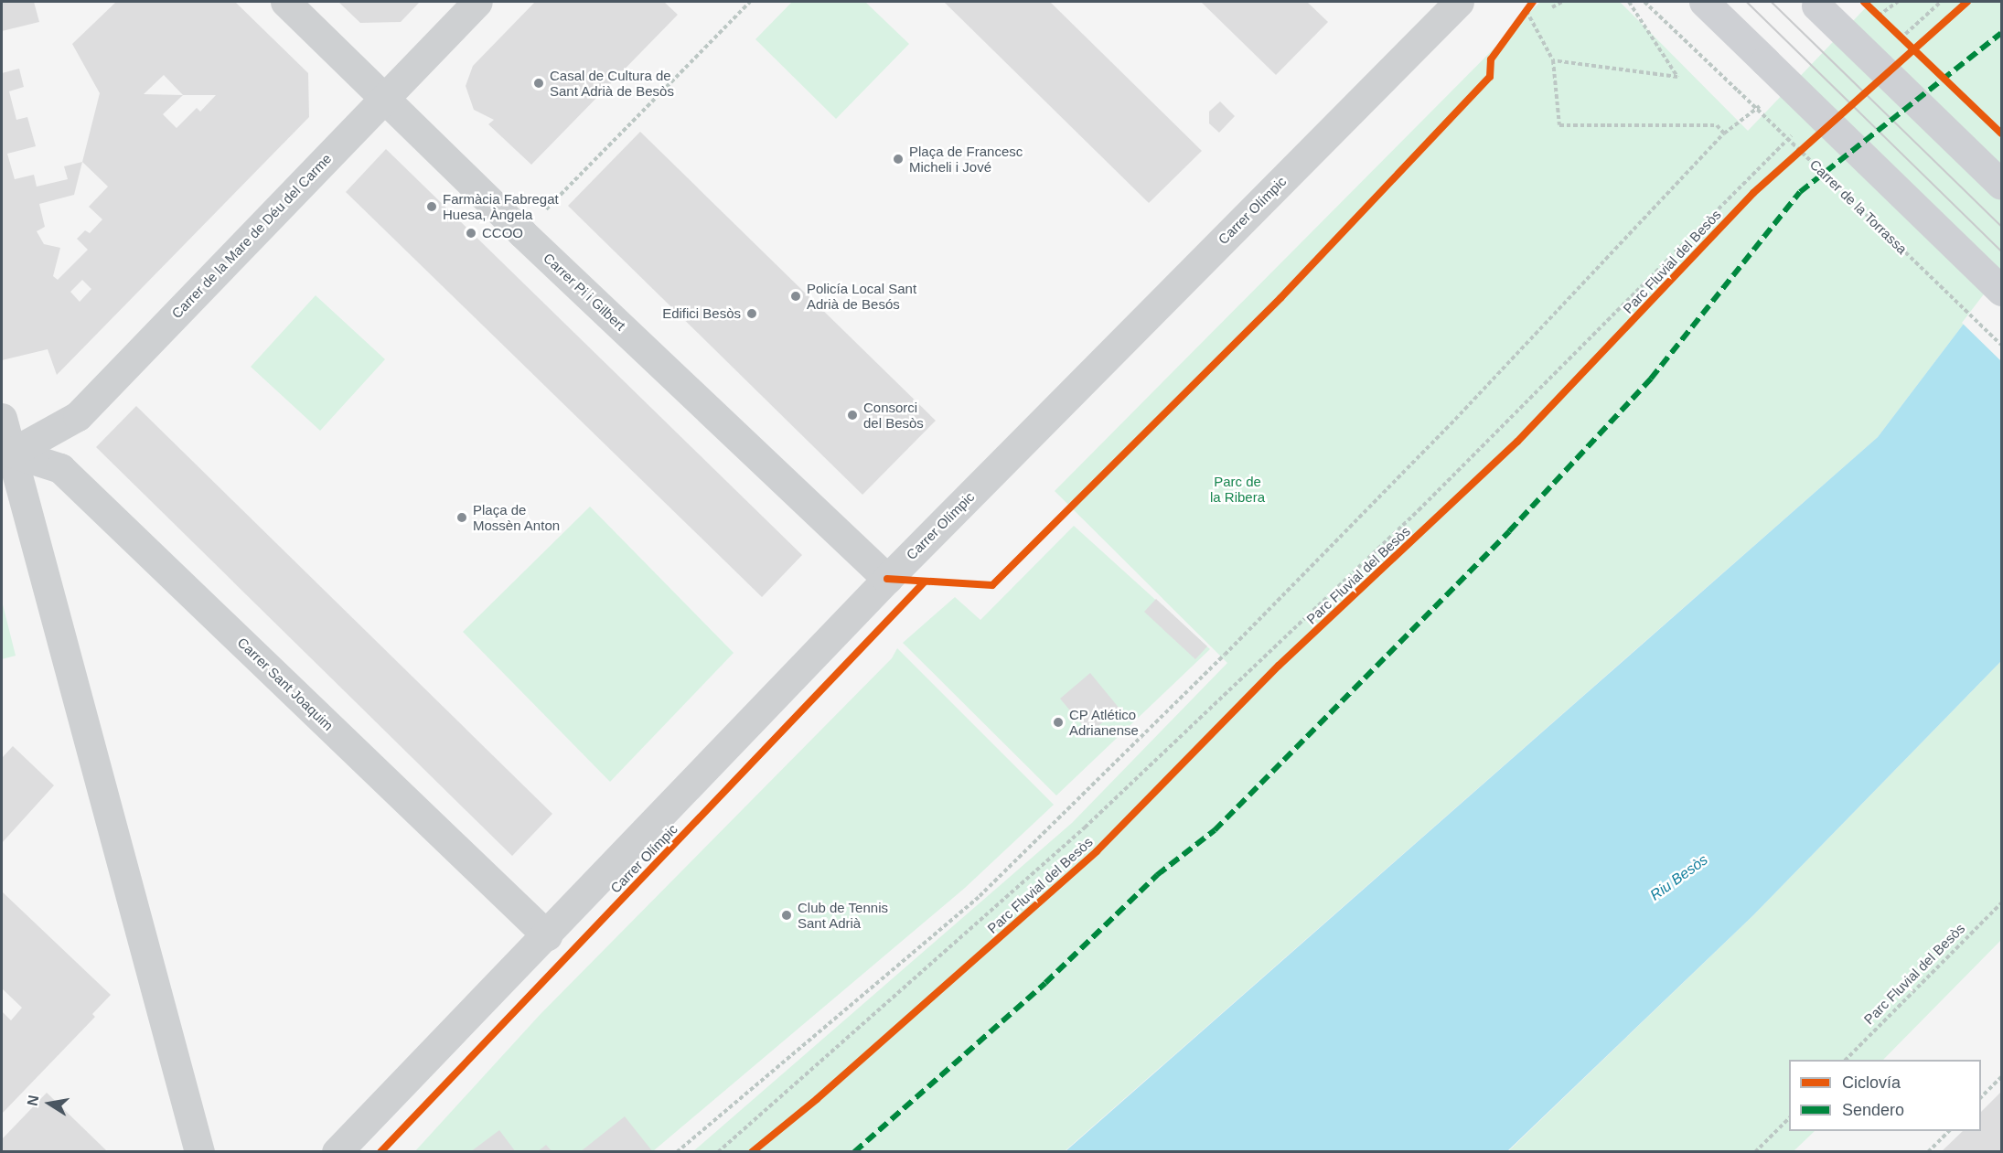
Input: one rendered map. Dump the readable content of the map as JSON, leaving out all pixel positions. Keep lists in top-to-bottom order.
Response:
{
  "streets": {
    "street": [
      "Carrer Olímpic",
      "Carrer de la Mare de Déu del Carme",
      "Carrer Pi i Gilbert",
      "Carrer Sant Joaquim"
    ],
    "path": ["Carrer de la Torrassa"],
    "cycle path": ["Parc Fluvial del Besòs"]
  },
  "crossings": [
    ["Carrer Olímpic", "Carrer Pi i Gilbert"],
    ["Carrer Olímpic", "Carrer Sant Joaquim"],
    ["Carrer de la Mare de Déu del Carme", "Carrer Pi i Gilbert"],
    ["Carrer de la Mare de Déu del Carme", "Carrer Sant Joaquim"]
  ],
  "water": ["Riu Besòs"],
  "parks": ["Parc de la Ribera"],
  "places": [
    "Casal de Cultura de Sant Adrià de Besòs",
    "Plaça de Francesc Micheli i Jové",
    "Farmàcia Fabregat Huesa, Àngela",
    "CCOO",
    "Policía Local Sant Adrià de Besós",
    "Edifici Besòs",
    "Consorci del Besòs",
    "Plaça de Mossèn Anton",
    "CP Atlético Adrianense",
    "Club de Tennis Sant Adrià"
  ],
  "legend": ["Ciclovía", "Sendero"],
  "north": "left"
}
